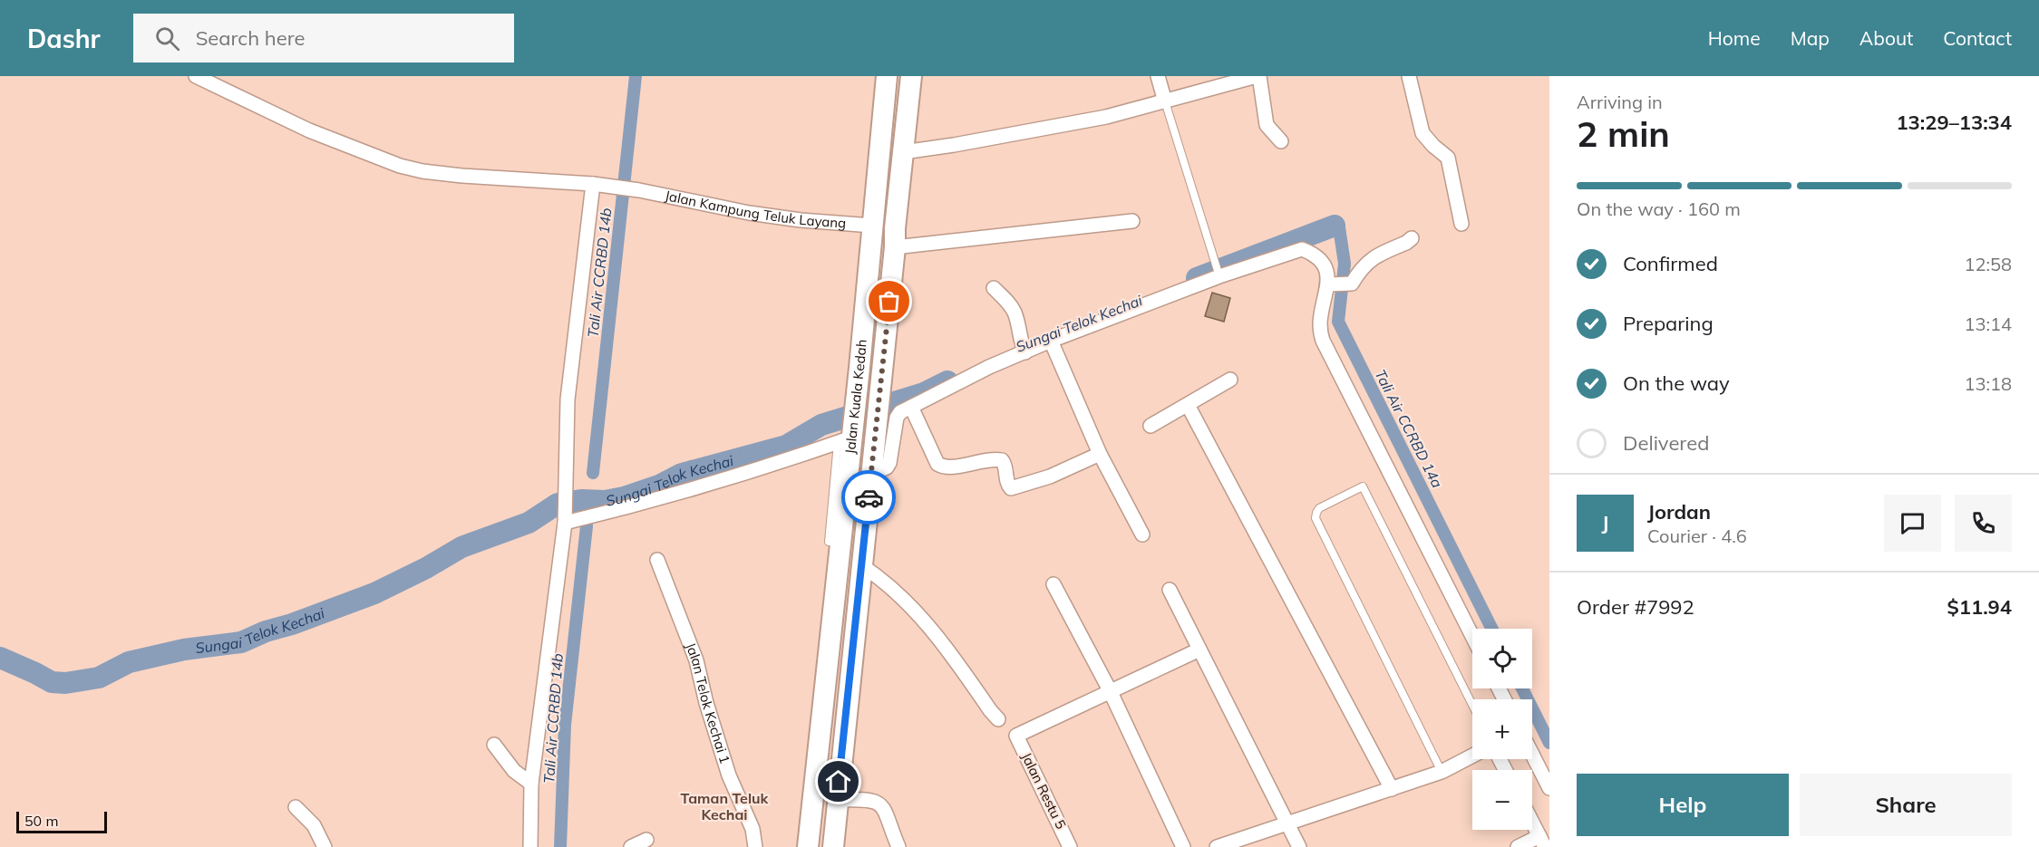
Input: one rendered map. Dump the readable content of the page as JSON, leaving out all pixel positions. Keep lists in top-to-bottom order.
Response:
{
  "streets": {
    "main road": ["Jalan Kuala Kedah"],
    "street": ["Jalan Kampung Teluk Layang", "Jalan Telok Kechai 1", "Jalan Restu 5"]
  },
  "crossings": [
    ["Jalan Kampung Teluk Layang", "Jalan Kuala Kedah"]
  ],
  "districts": ["Taman Teluk Kechai"],
  "water": ["Tali Air CCRBD 14b", "Sungai Telok Kechai", "Tali Air CCRBD 14a"],
  "scale_bar": "50 m",
  "page": {
    "header": "Dashr",
    "search": "Search here",
    "nav": [
      "Home",
      "Map",
      "About",
      "Contact"
    ],
    "heading": ["2 min", "Arriving in", "13:29–13:34"],
    "panel": [
      "Jordan",
      "Courier · 4.6",
      "Order #7992",
      "$11.94"
    ],
    "bar": "On the way · 160 m",
    "list": [
      ["Confirmed", "12:58"],
      ["Preparing", "13:14"],
      ["On the way", "13:18"],
      "Delivered"
    ],
    "round": "J",
    "map_buttons": ["+", "−"],
    "buttons": ["Help", "Share"],
    "scale": "50 m"
  }
}
